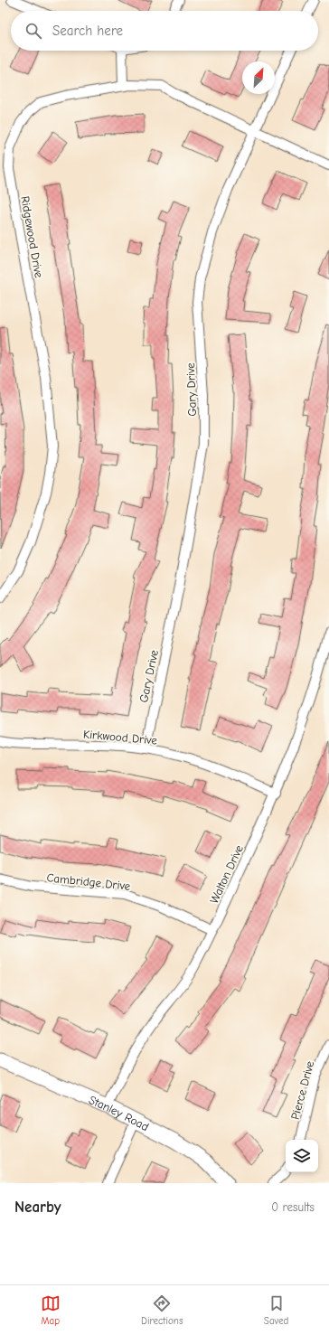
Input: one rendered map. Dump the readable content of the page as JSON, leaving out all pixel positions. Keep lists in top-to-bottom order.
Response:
{
  "streets": {
    "street": [
      "Ridgewood Drive",
      "Gary Drive",
      "Kirkwood Drive",
      "Walton Drive",
      "Cambridge Drive",
      "Pierce Drive",
      "Stanley Road"
    ]
  },
  "crossings": [
    ["Ridgewood Drive", "Gary Drive"],
    ["Gary Drive", "Kirkwood Drive"],
    ["Kirkwood Drive", "Walton Drive"],
    ["Walton Drive", "Cambridge Drive"],
    ["Walton Drive", "Stanley Road"]
  ],
  "north": "top right",
  "page": {
    "search": "Search here",
    "heading": ["Nearby", "0 results"],
    "nav": ["Map", "Directions", "Saved"]
  }
}
